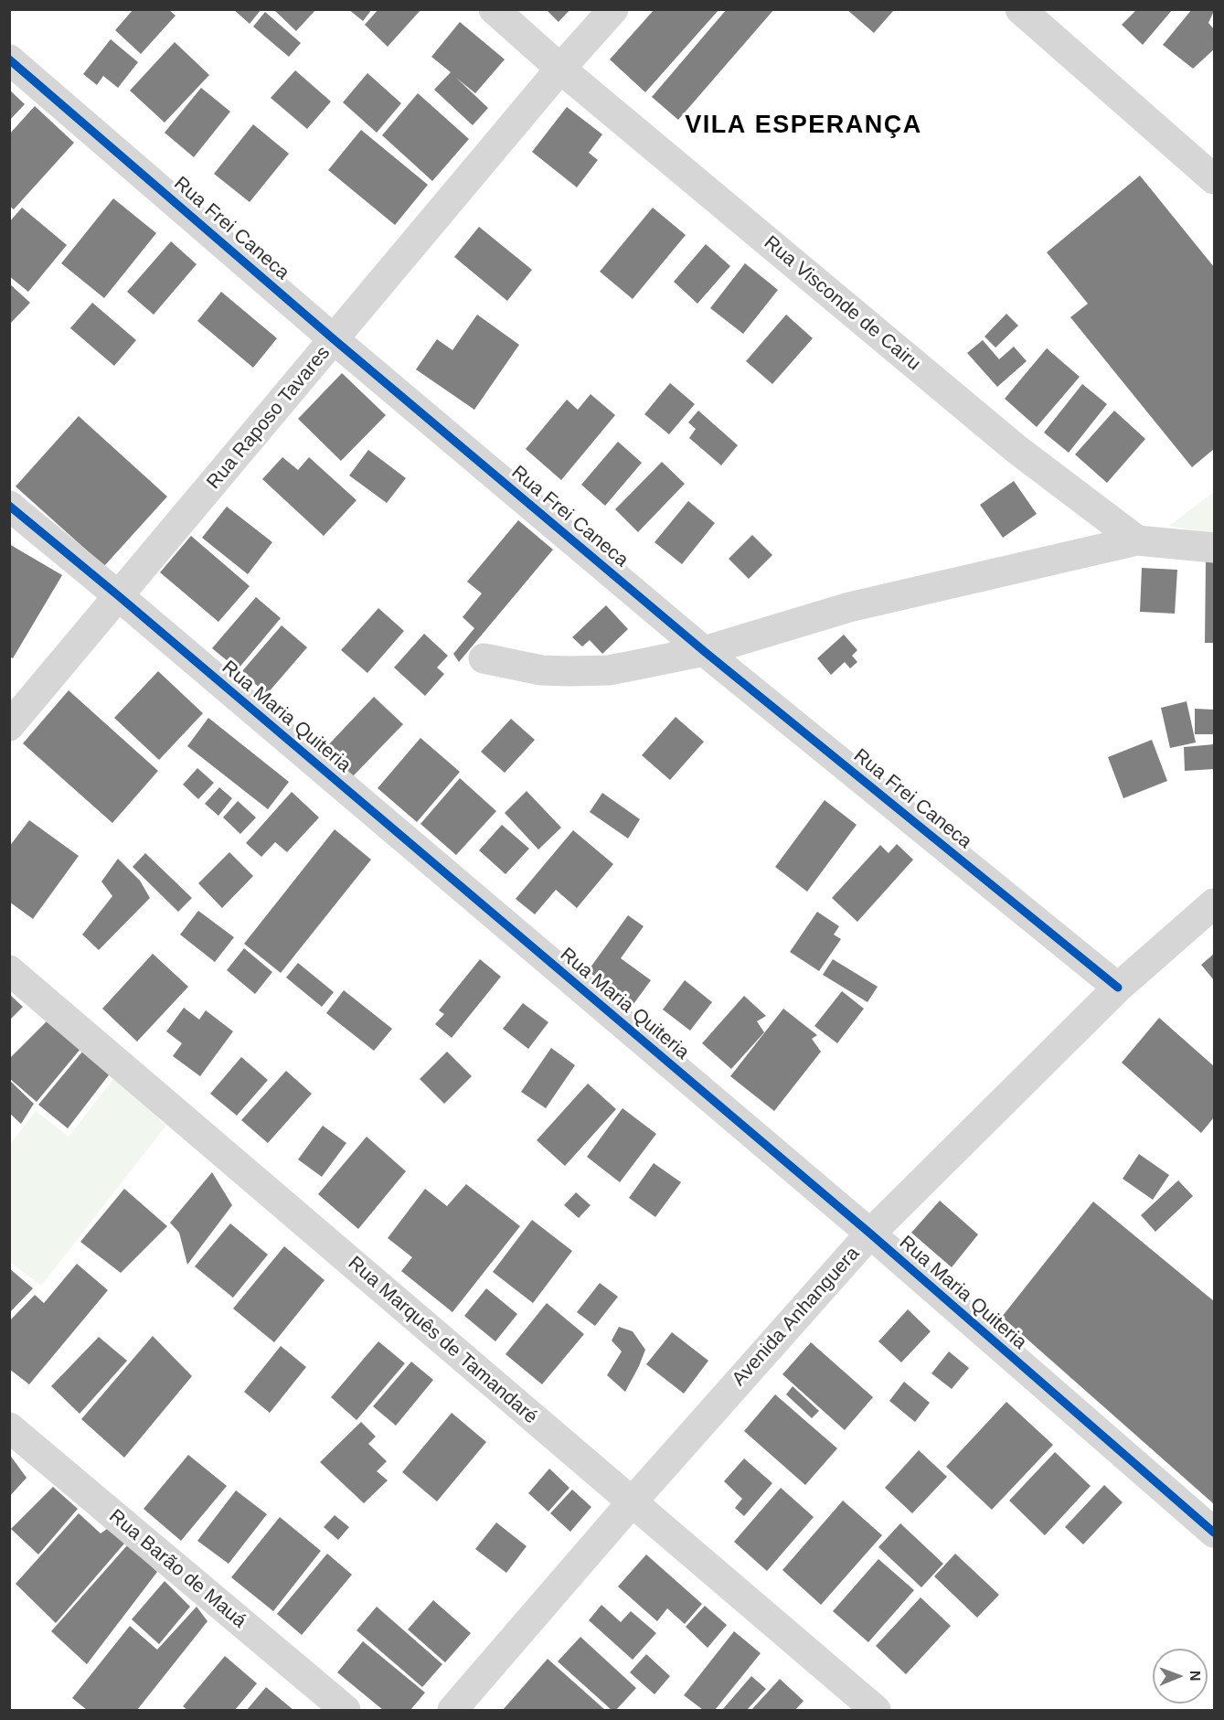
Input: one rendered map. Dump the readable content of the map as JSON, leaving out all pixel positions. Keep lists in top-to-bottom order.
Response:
{
  "streets": {
    "street": [
      "Rua Frei Caneca",
      "Rua Visconde de Cairu",
      "Rua Raposo Tavares",
      "Rua Maria Quiteria",
      "Avenida Anhanguera",
      "Rua Marquês de Tamandaré",
      "Rua Barão de Mauá"
    ]
  },
  "crossings": [
    ["Rua Frei Caneca", "Rua Raposo Tavares"],
    ["Rua Frei Caneca", "Avenida Anhanguera"],
    ["Rua Visconde de Cairu", "Rua Raposo Tavares"],
    ["Rua Raposo Tavares", "Rua Maria Quiteria"],
    ["Rua Maria Quiteria", "Avenida Anhanguera"],
    ["Avenida Anhanguera", "Rua Marquês de Tamandaré"]
  ],
  "districts": ["VILA ESPERANÇA"],
  "north": "right"
}
